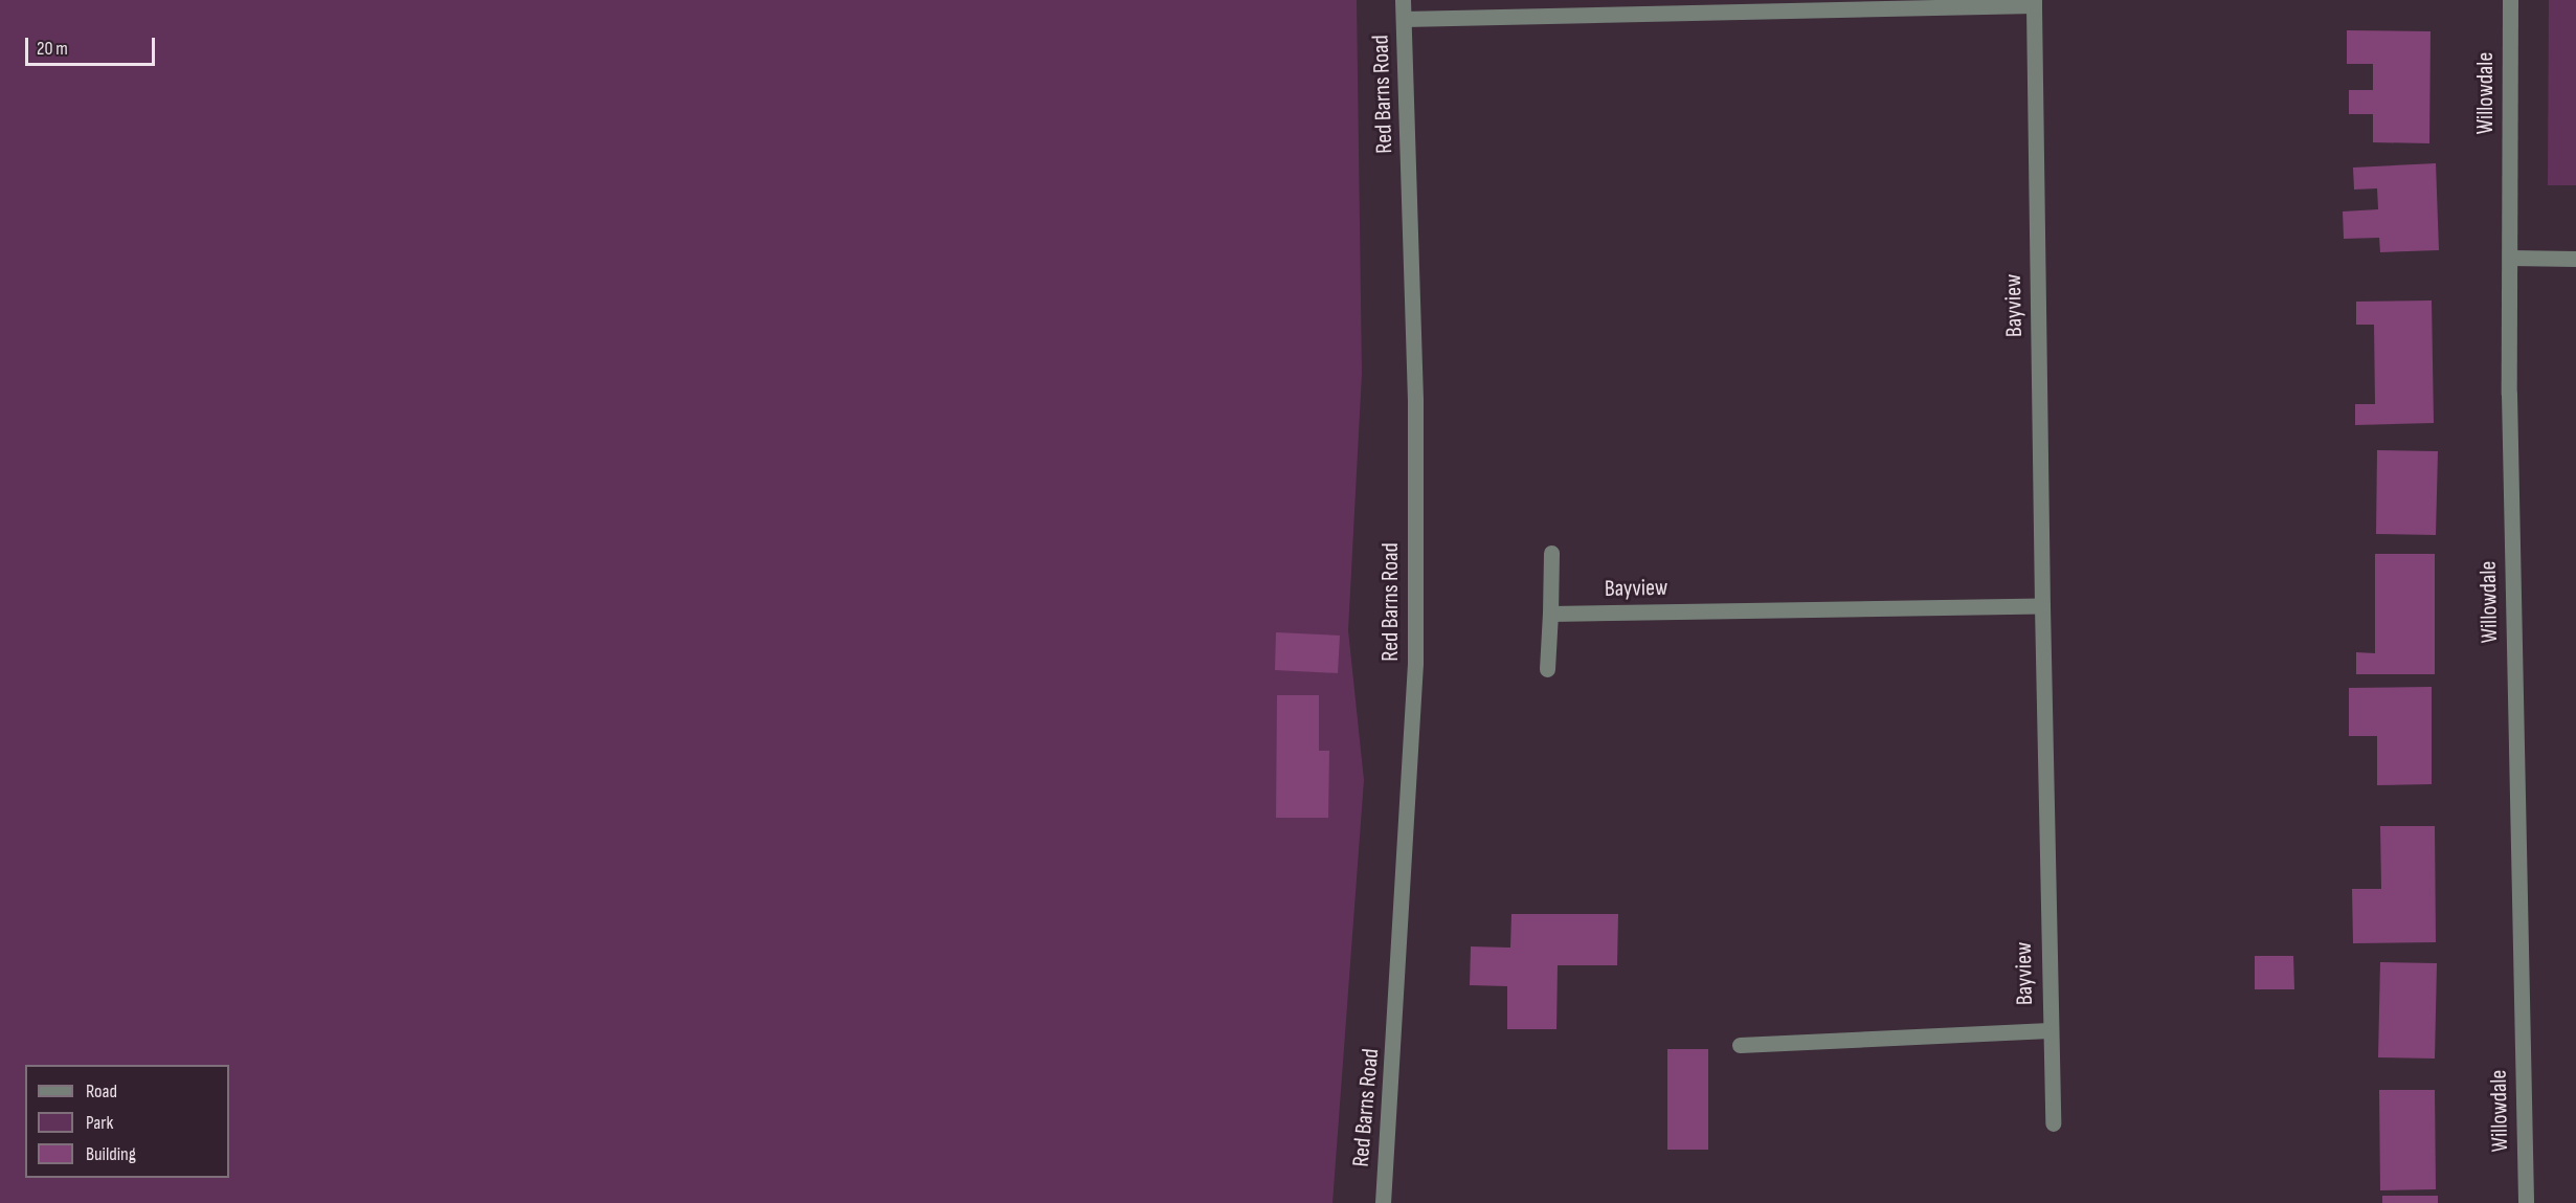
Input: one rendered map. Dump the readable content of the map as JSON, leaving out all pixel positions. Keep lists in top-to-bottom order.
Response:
{
  "streets": {
    "street": ["Willowdale", "Red Barns Road", "Bayview"]
  },
  "crossings": [
    ["Red Barns Road", "Bayview"]
  ],
  "legend": ["Road", "Park", "Building"],
  "scale_bar": "20 m"
}
